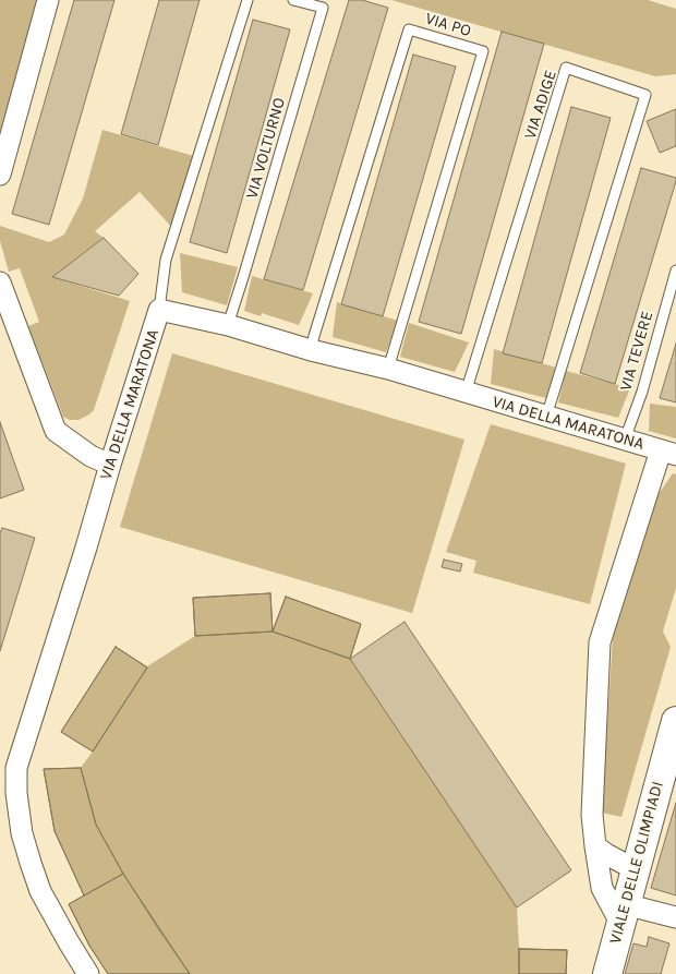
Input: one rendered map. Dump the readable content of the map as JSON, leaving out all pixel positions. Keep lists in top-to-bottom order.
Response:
{
  "streets": {
    "street": ["VIA DELLA MARATONA", "VIALE DELLE OLIMPIADI"],
    "lane": [
      "VIA PO",
      "VIA ADIGE",
      "VIA VOLTURNO",
      "VIA TEVERE"
    ]
  },
  "crossings": [
    ["VIA PO", "VIA DELLA MARATONA"],
    ["VIA ADIGE", "VIA DELLA MARATONA"],
    ["VIA VOLTURNO", "VIA DELLA MARATONA"],
    ["VIA TEVERE", "VIA DELLA MARATONA"]
  ]
}
